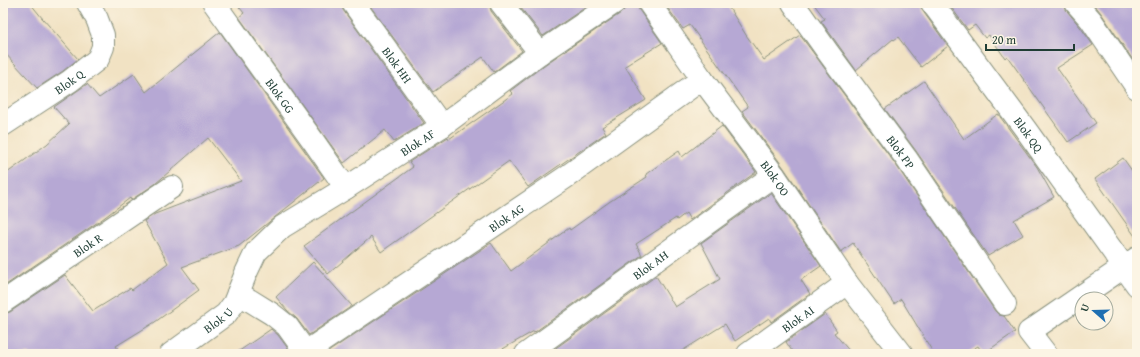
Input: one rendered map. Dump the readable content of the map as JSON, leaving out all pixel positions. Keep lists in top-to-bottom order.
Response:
{
  "streets": {
    "street": [
      "Blok HH",
      "Blok Q",
      "Blok GG",
      "Blok QQ",
      "Blok AF",
      "Blok PP",
      "Blok OO",
      "Blok AG",
      "Blok R",
      "Blok AH",
      "Blok U",
      "Blok AI"
    ]
  },
  "crossings": [
    ["Blok HH", "Blok AF"],
    ["Blok GG", "Blok AF"],
    ["Blok AF", "Blok U"],
    ["Blok OO", "Blok AG"],
    ["Blok OO", "Blok AH"],
    ["Blok OO", "Blok AI"]
  ],
  "scale_bar": "20 m",
  "north": "left"
}
